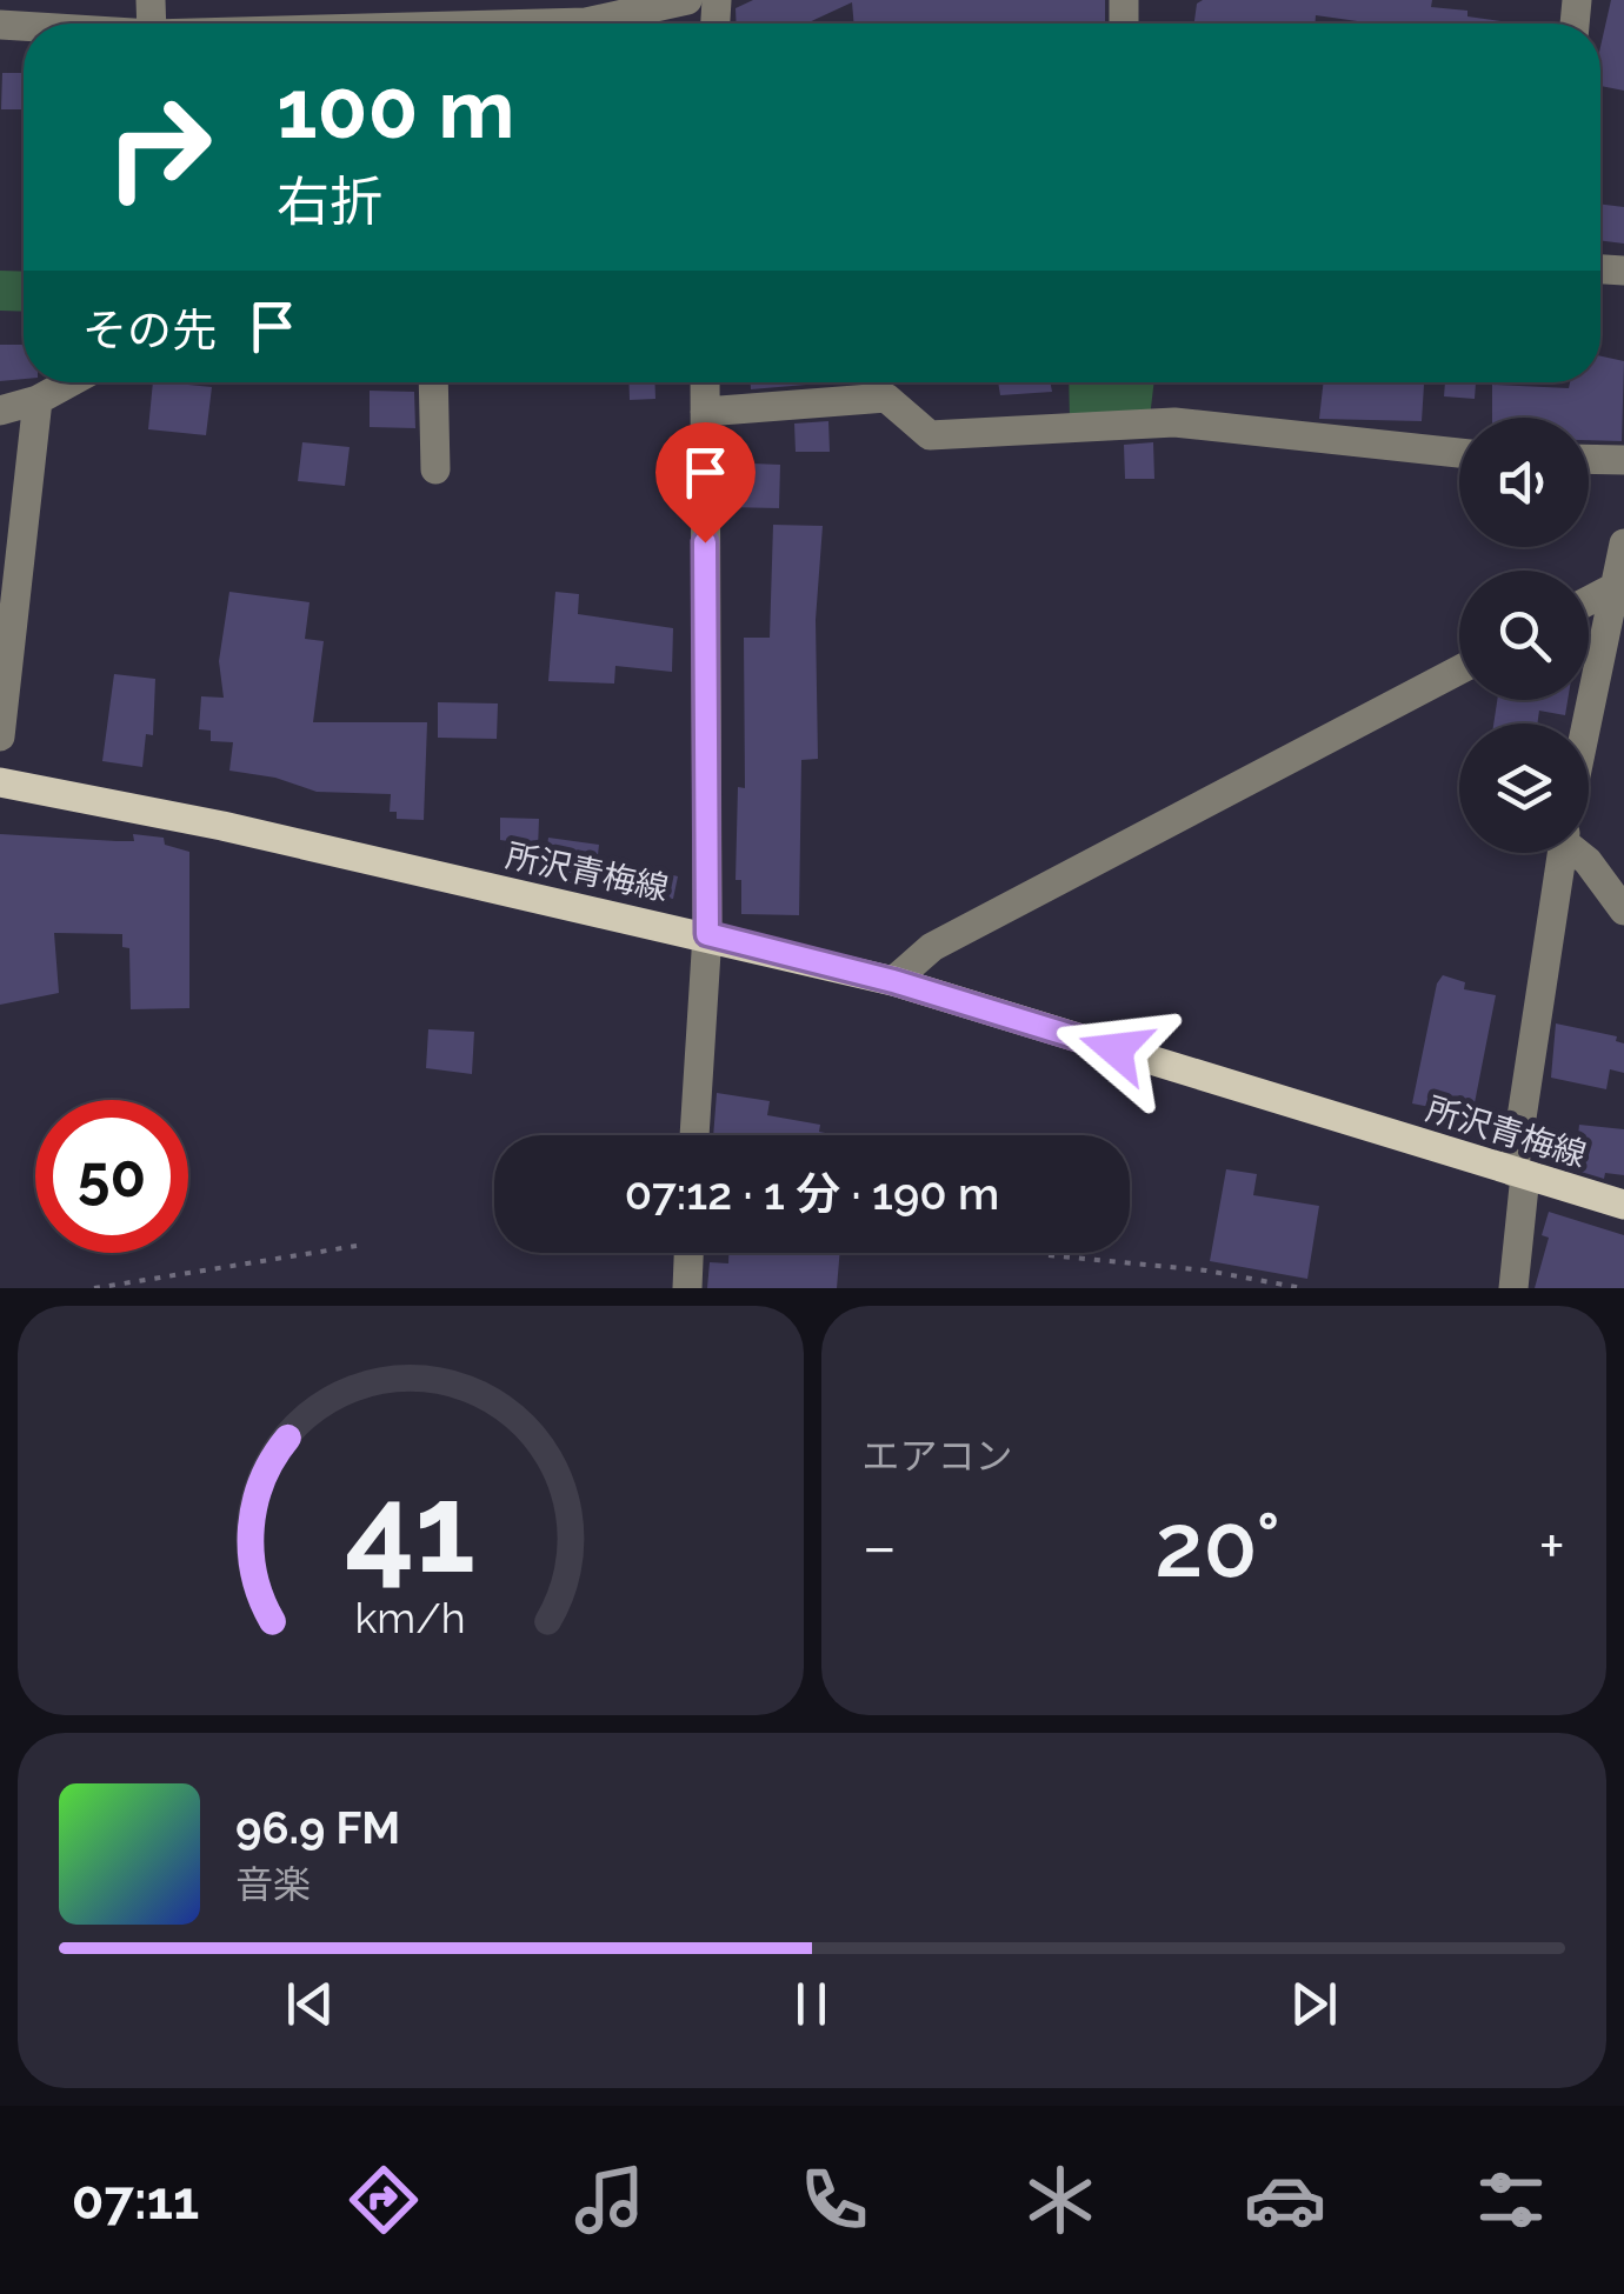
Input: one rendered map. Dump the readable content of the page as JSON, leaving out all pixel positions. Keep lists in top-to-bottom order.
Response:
{
  "streets": {
    "main road": ["所沢青梅線"]
  },
  "page": {
    "turn": ["100 m", "右折"],
    "then": "その先",
    "limit": "50",
    "trip": "07:12 · 1 分 · 190 m",
    "tile": "エアコン",
    "heat": ["−", "20°", "+"],
    "song": ["96.9 FM", "音楽"],
    "tabs": "07:11",
    "gauge": ["41", "km/h"]
  }
}
